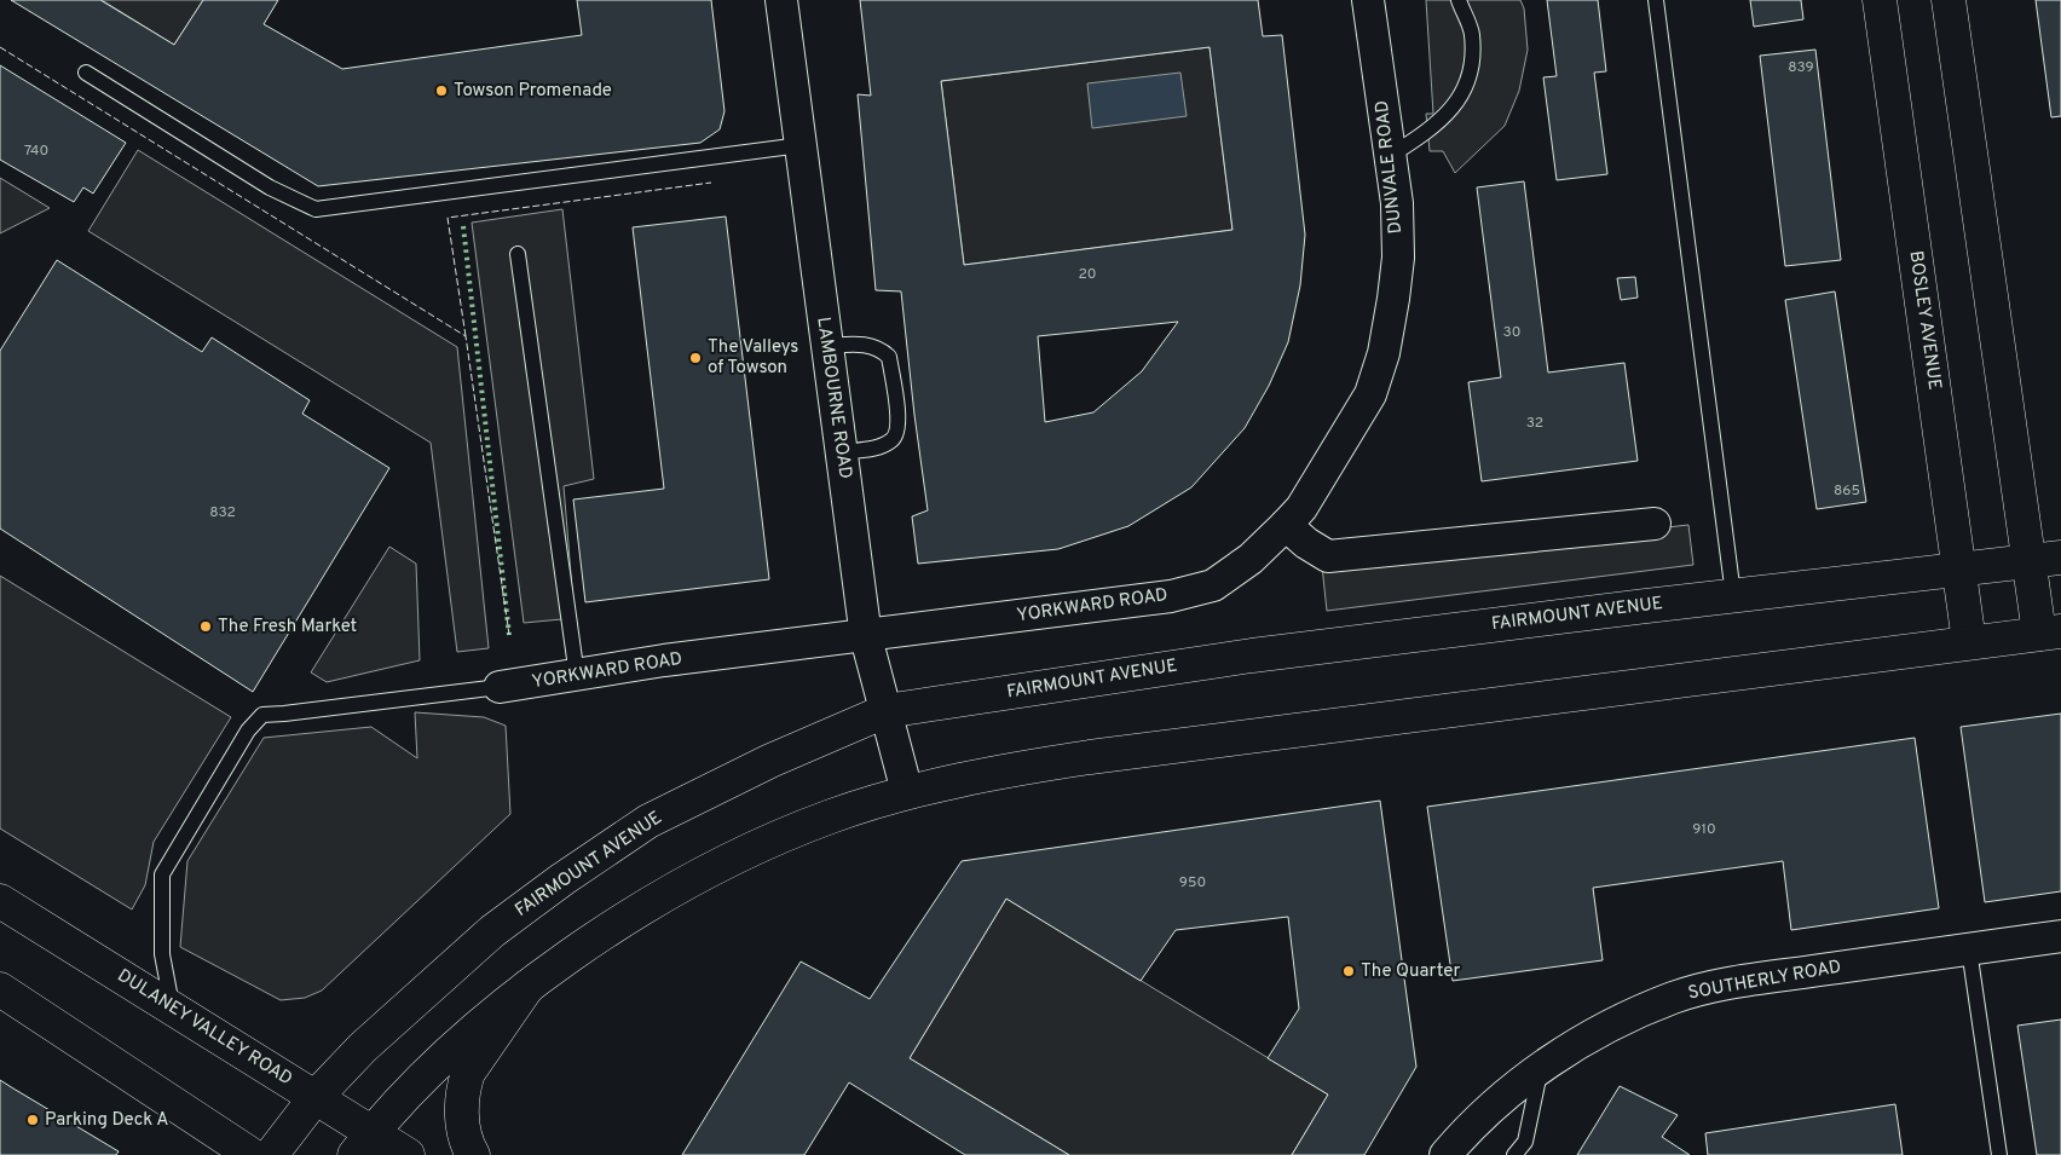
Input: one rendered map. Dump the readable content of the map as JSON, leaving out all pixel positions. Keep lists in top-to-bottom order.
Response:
{
  "streets": {
    "main road": ["BOSLEY AVENUE", "FAIRMOUNT AVENUE", "DULANEY VALLEY ROAD"],
    "street": [
      "DUNVALE ROAD",
      "LAMBOURNE ROAD",
      "YORKWARD ROAD",
      "SOUTHERLY ROAD"
    ]
  },
  "crossings": [
    ["DUNVALE ROAD", "YORKWARD ROAD"],
    ["BOSLEY AVENUE", "FAIRMOUNT AVENUE"],
    ["LAMBOURNE ROAD", "YORKWARD ROAD"],
    ["LAMBOURNE ROAD", "FAIRMOUNT AVENUE"],
    ["FAIRMOUNT AVENUE", "DULANEY VALLEY ROAD"]
  ],
  "places": [
    "Towson Promenade",
    "The Valleys of Towson",
    "The Fresh Market",
    "The Quarter",
    "Parking Deck A"
  ],
  "house_numbers": [
    "839",
    "740",
    "20",
    "30",
    "32",
    "865",
    "832",
    "910",
    "950"
  ]
}
